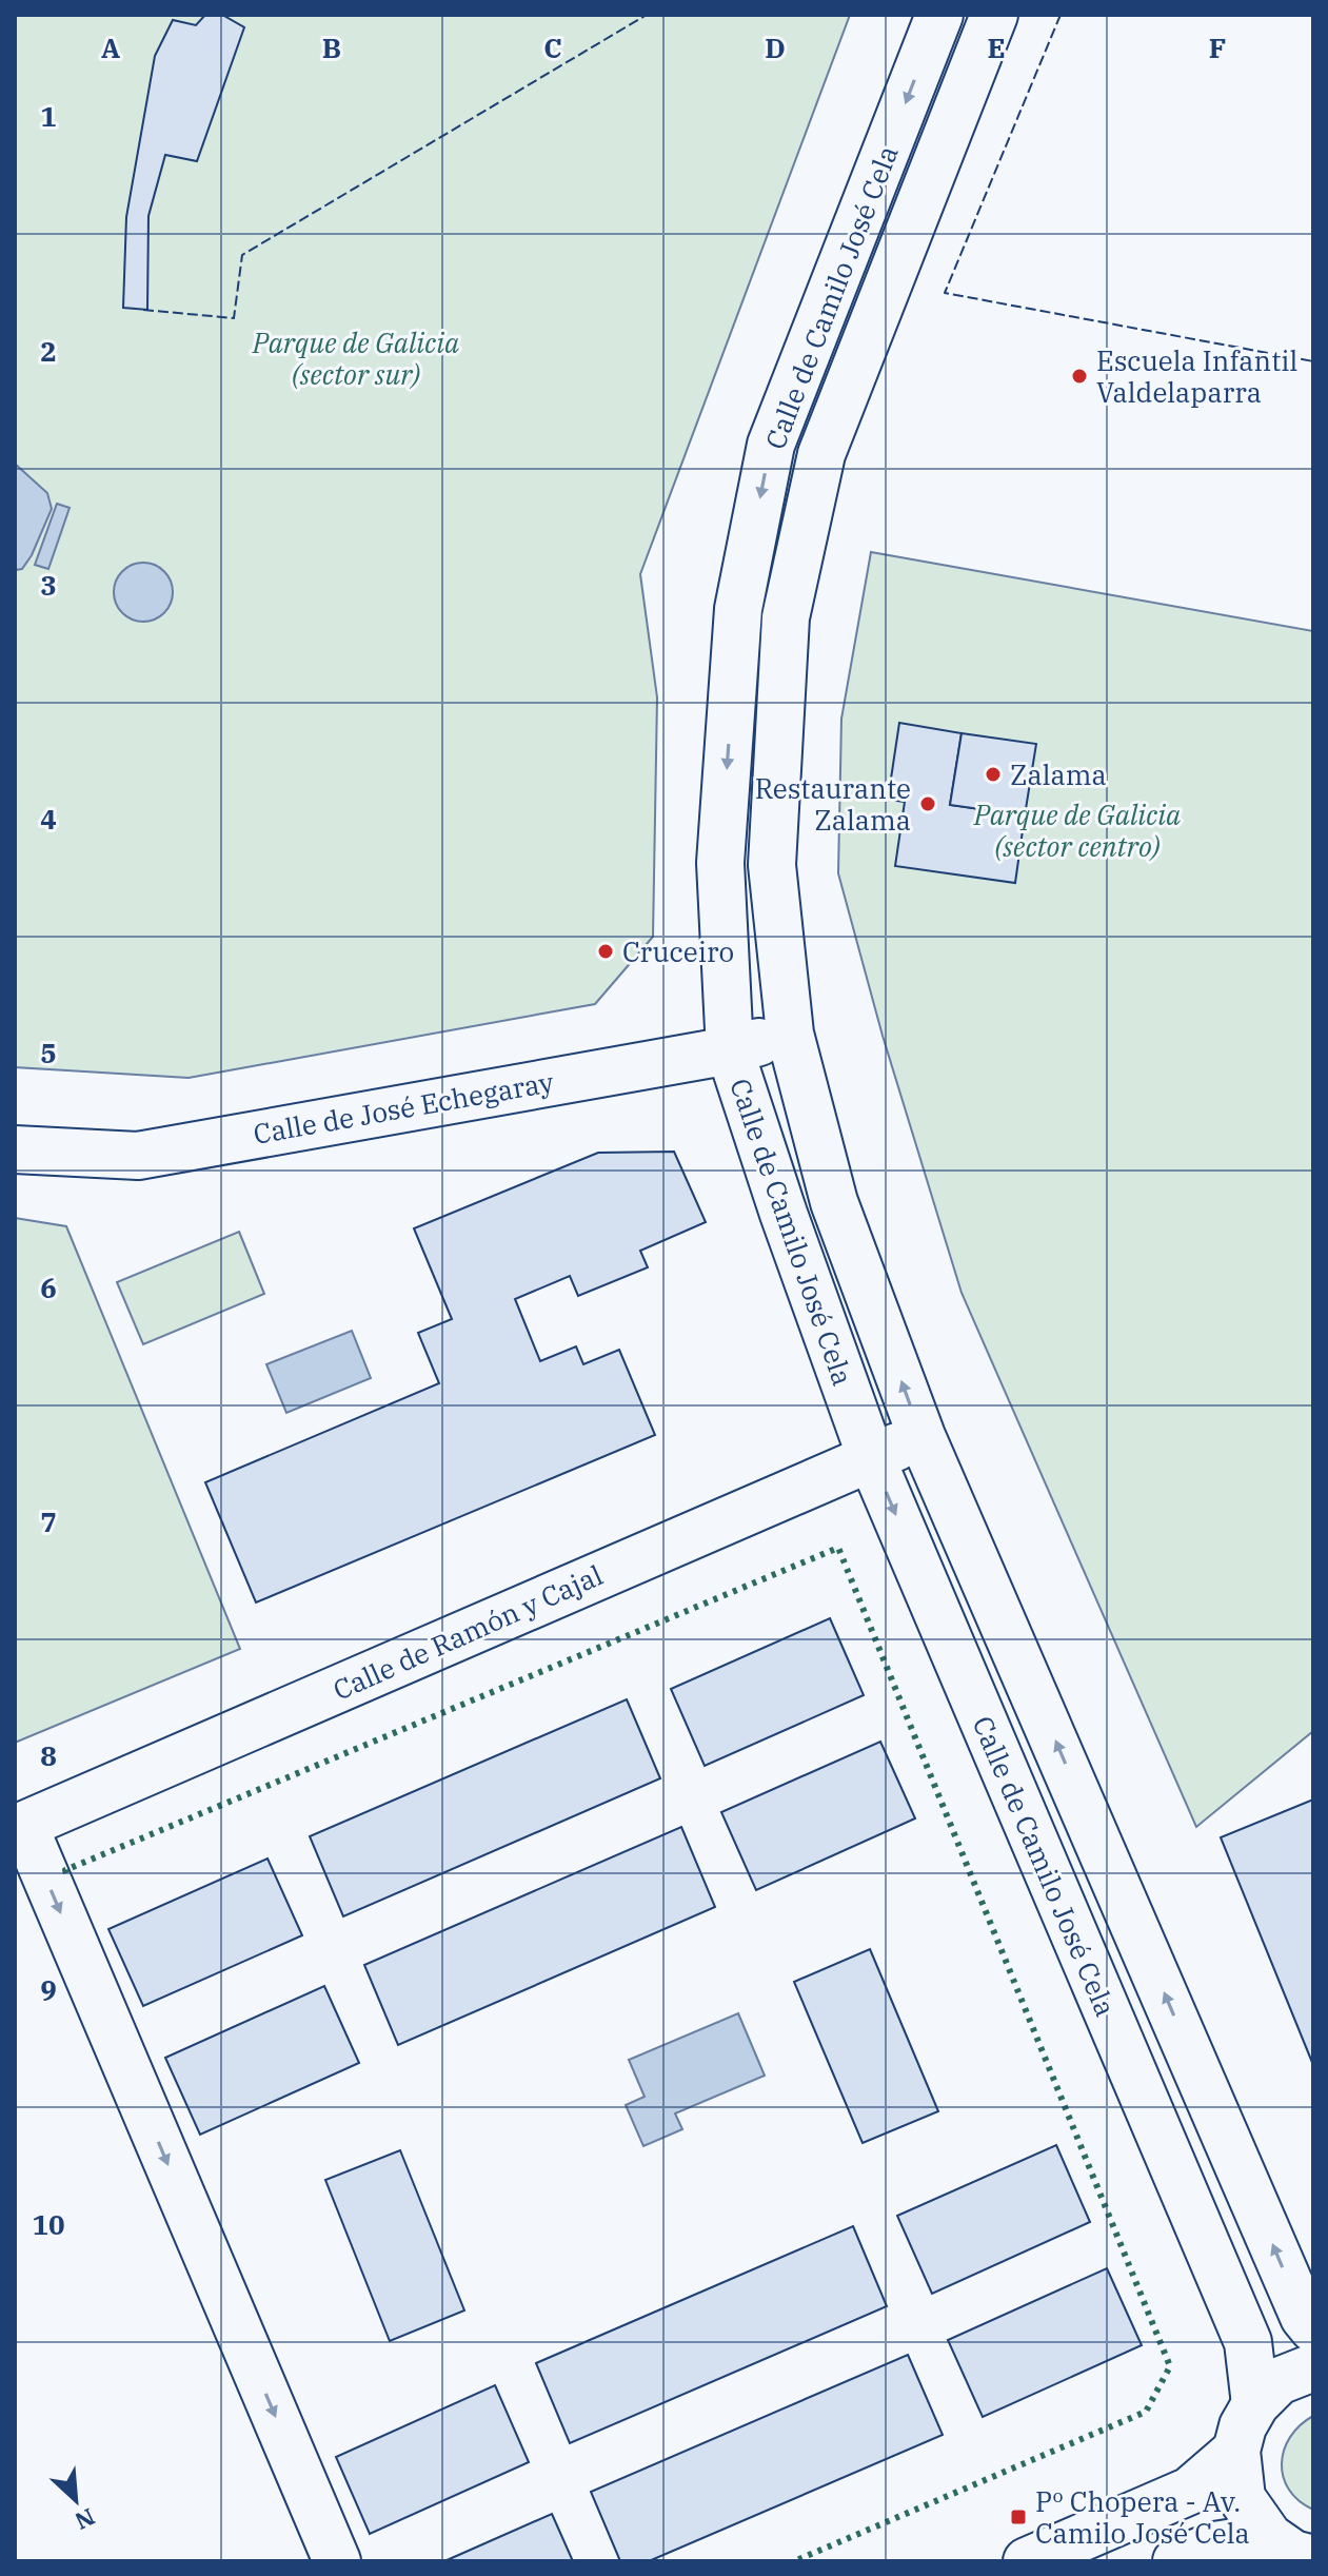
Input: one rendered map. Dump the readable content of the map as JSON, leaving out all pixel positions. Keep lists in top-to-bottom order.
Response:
{
  "streets": {
    "street": ["Calle de Camilo José Cela", "Calle de José Echegaray", "Calle de Ramón y Cajal"]
  },
  "crossings": [
    ["Calle de Camilo José Cela", "Calle de José Echegaray"],
    ["Calle de Camilo José Cela", "Calle de Ramón y Cajal"]
  ],
  "parks": ["Parque de Galicia (sector sur)", "Parque de Galicia (sector centro)"],
  "places": {
    "other": [
      "Escuela Infantil Valdelaparra",
      "Zalama",
      "Restaurante Zalama",
      "Cruceiro"
    ],
    "transit": ["Pº Chopera - Av. Camilo José Cela"]
  },
  "north": "bottom right",
  "grid": {
    "columns": [
      "A",
      "B",
      "C",
      "D",
      "E",
      "F"
    ],
    "rows": [
      "1",
      "2",
      "3",
      "4",
      "5",
      "6",
      "7",
      "8",
      "9",
      "10"
    ]
  }
}
